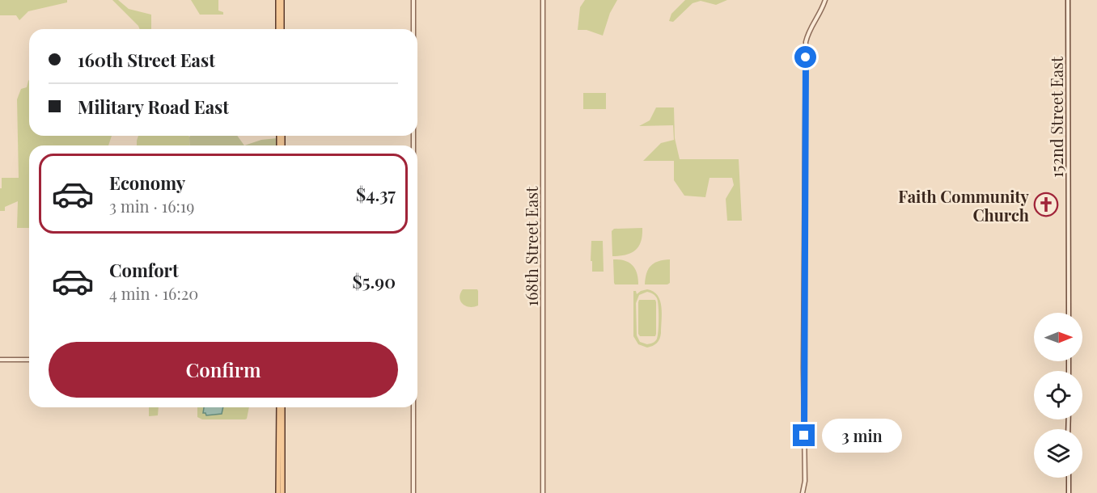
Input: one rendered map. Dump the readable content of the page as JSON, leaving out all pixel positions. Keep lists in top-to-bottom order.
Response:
{
  "streets": {
    "street": ["152nd Street East", "168th Street East"]
  },
  "places": {
    "church": ["Faith Community Church"]
  },
  "north": "right",
  "page": {
    "banner": ["160th Street East", "Military Road East"],
    "list": [
      {
        "name": "Economy",
        "note": "3 min · 16:19",
        "value": "$4.37"
      },
      {
        "name": "Comfort",
        "note": "4 min · 16:20",
        "value": "$5.90"
      }
    ],
    "buttons": "Confirm",
    "bubble": "3 min"
  }
}
